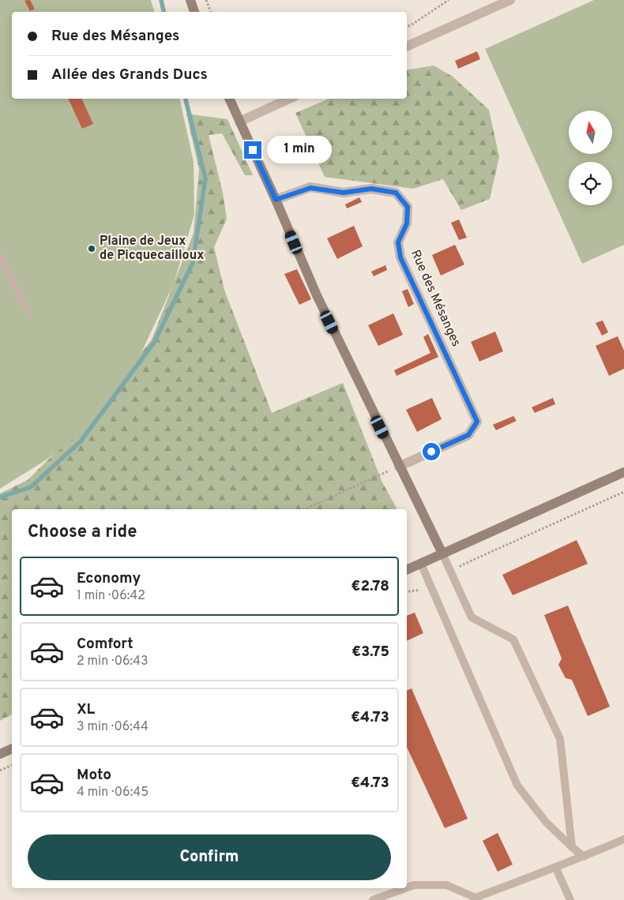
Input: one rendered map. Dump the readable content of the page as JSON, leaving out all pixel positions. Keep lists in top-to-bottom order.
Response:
{
  "streets": {
    "street": ["Rue des Mésanges"]
  },
  "places": ["Plaine de Jeux de Picquecailloux"],
  "north": "top",
  "page": {
    "banner": ["Rue des Mésanges", "Allée des Grands Ducs"],
    "bubble": "1 min",
    "heading": "Choose a ride",
    "list": [
      {
        "name": "Economy",
        "note": "1 min · 06:42",
        "value": "€2.78"
      },
      {
        "name": "Comfort",
        "note": "2 min · 06:43",
        "value": "€3.75"
      },
      {
        "name": "XL",
        "note": "3 min · 06:44",
        "value": "€4.73"
      },
      {
        "name": "Moto",
        "note": "4 min · 06:45",
        "value": "€4.73"
      }
    ],
    "buttons": "Confirm"
  }
}
